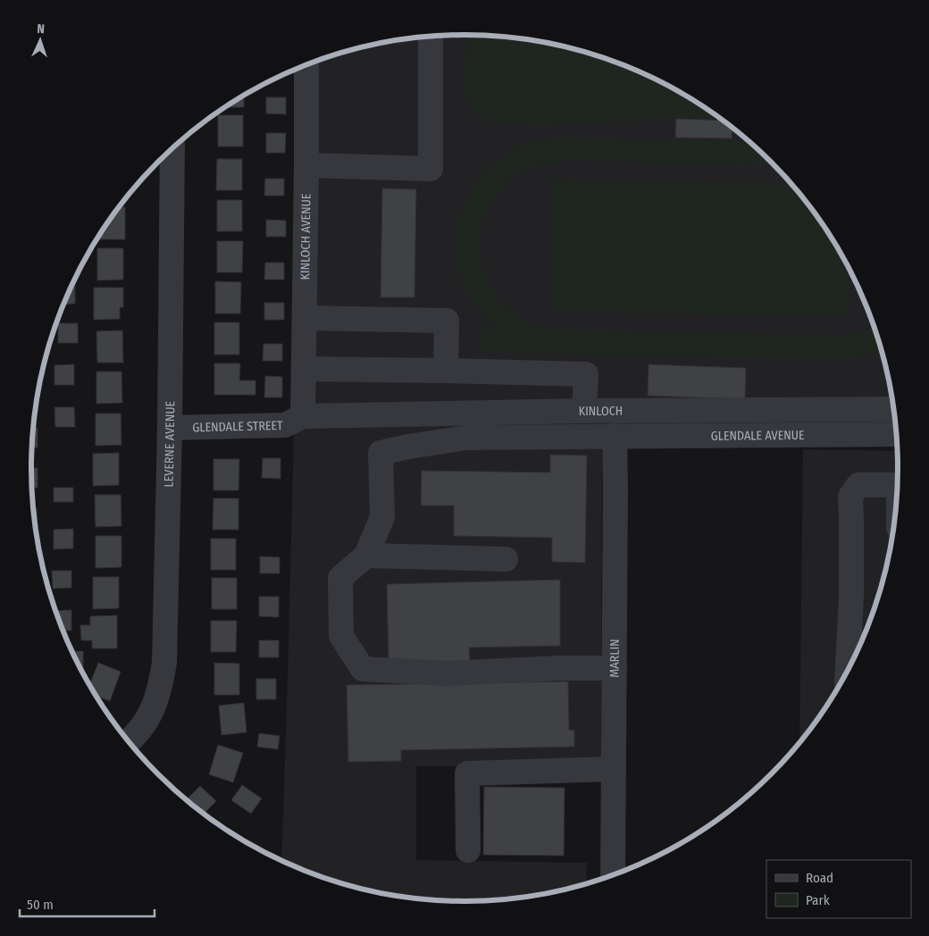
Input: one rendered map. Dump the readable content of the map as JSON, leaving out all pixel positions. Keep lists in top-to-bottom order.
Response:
{
  "streets": {
    "street": [
      "KINLOCH AVENUE",
      "KINLOCH",
      "GLENDALE STREET",
      "GLENDALE AVENUE",
      "LEVERNE AVENUE",
      "MARLIN"
    ]
  },
  "crossings": [
    ["KINLOCH AVENUE", "KINLOCH"],
    ["KINLOCH AVENUE", "GLENDALE STREET"],
    ["KINLOCH", "GLENDALE STREET"],
    ["GLENDALE STREET", "LEVERNE AVENUE"],
    ["GLENDALE AVENUE", "MARLIN"]
  ],
  "legend": ["Road", "Park"],
  "scale_bar": "50 m",
  "north": "top"
}
